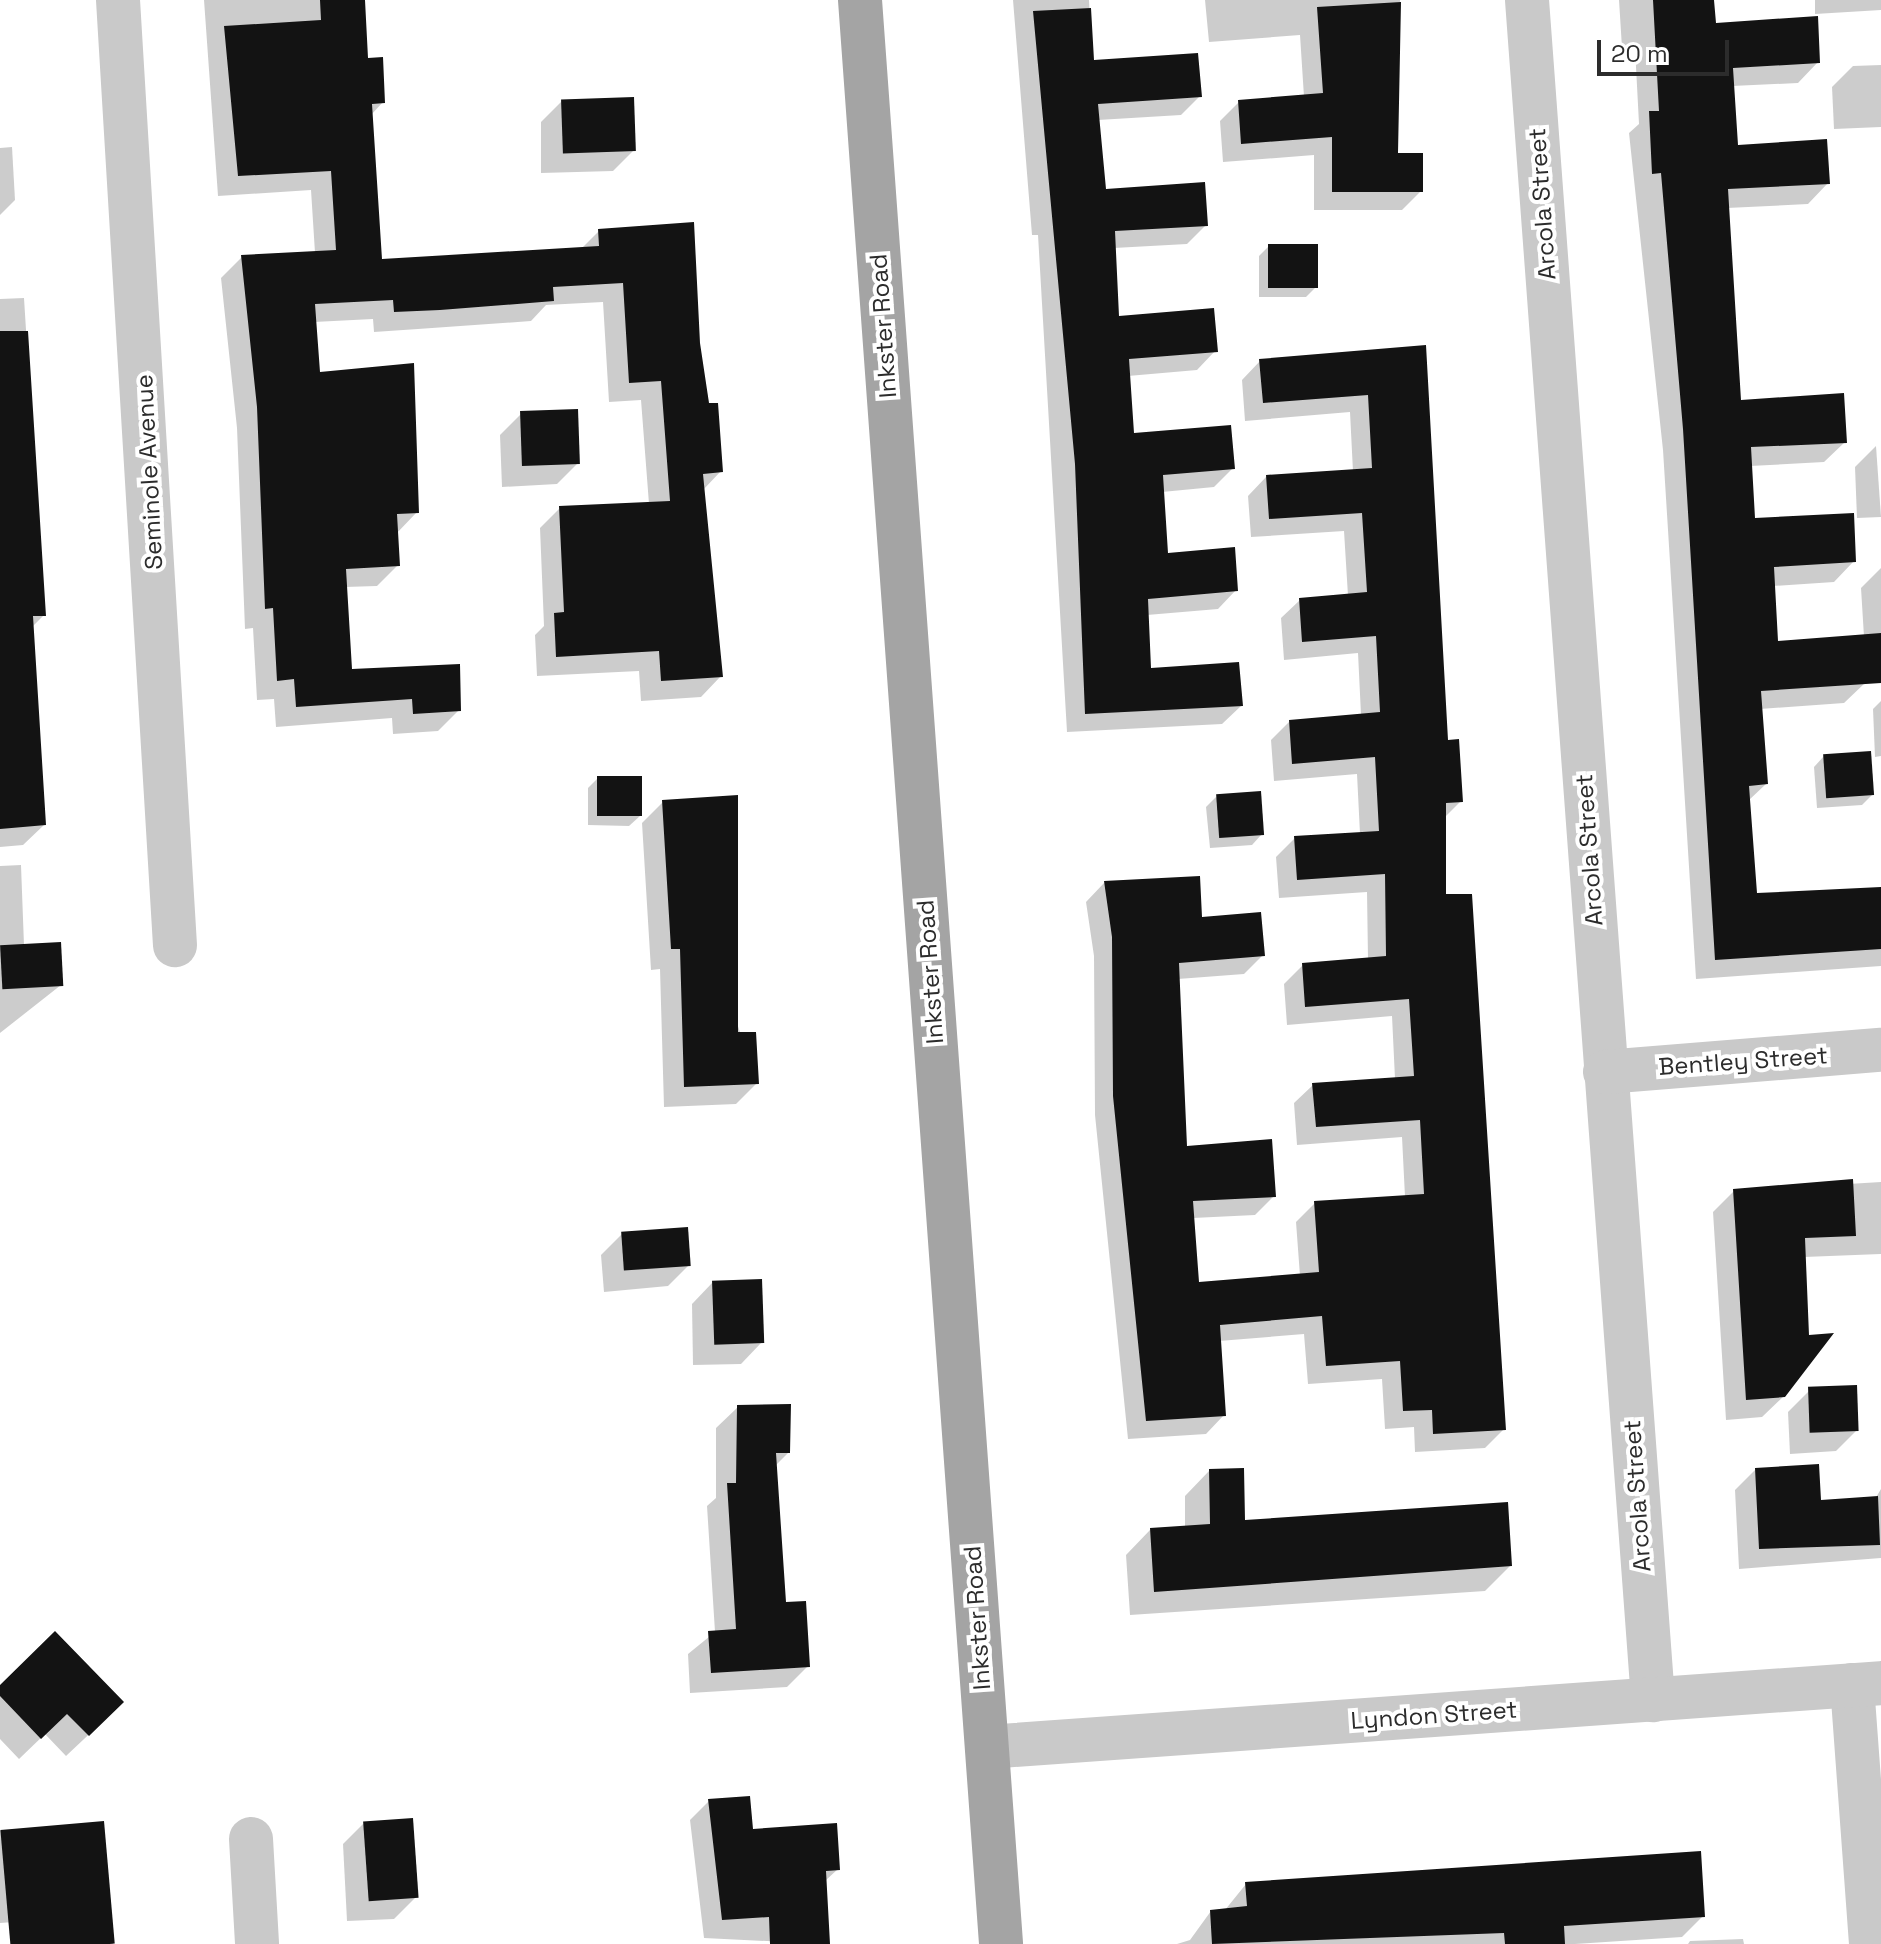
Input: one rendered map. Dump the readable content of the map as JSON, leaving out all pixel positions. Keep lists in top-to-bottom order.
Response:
{
  "streets": {
    "main road": ["Inkster Road"],
    "street": [
      "Arcola Street",
      "Seminole Avenue",
      "Bentley Street",
      "Lyndon Street"
    ]
  },
  "crossings": [
    ["Arcola Street", "Bentley Street"],
    ["Arcola Street", "Lyndon Street"],
    ["Inkster Road", "Lyndon Street"]
  ],
  "scale_bar": "20 m"
}
